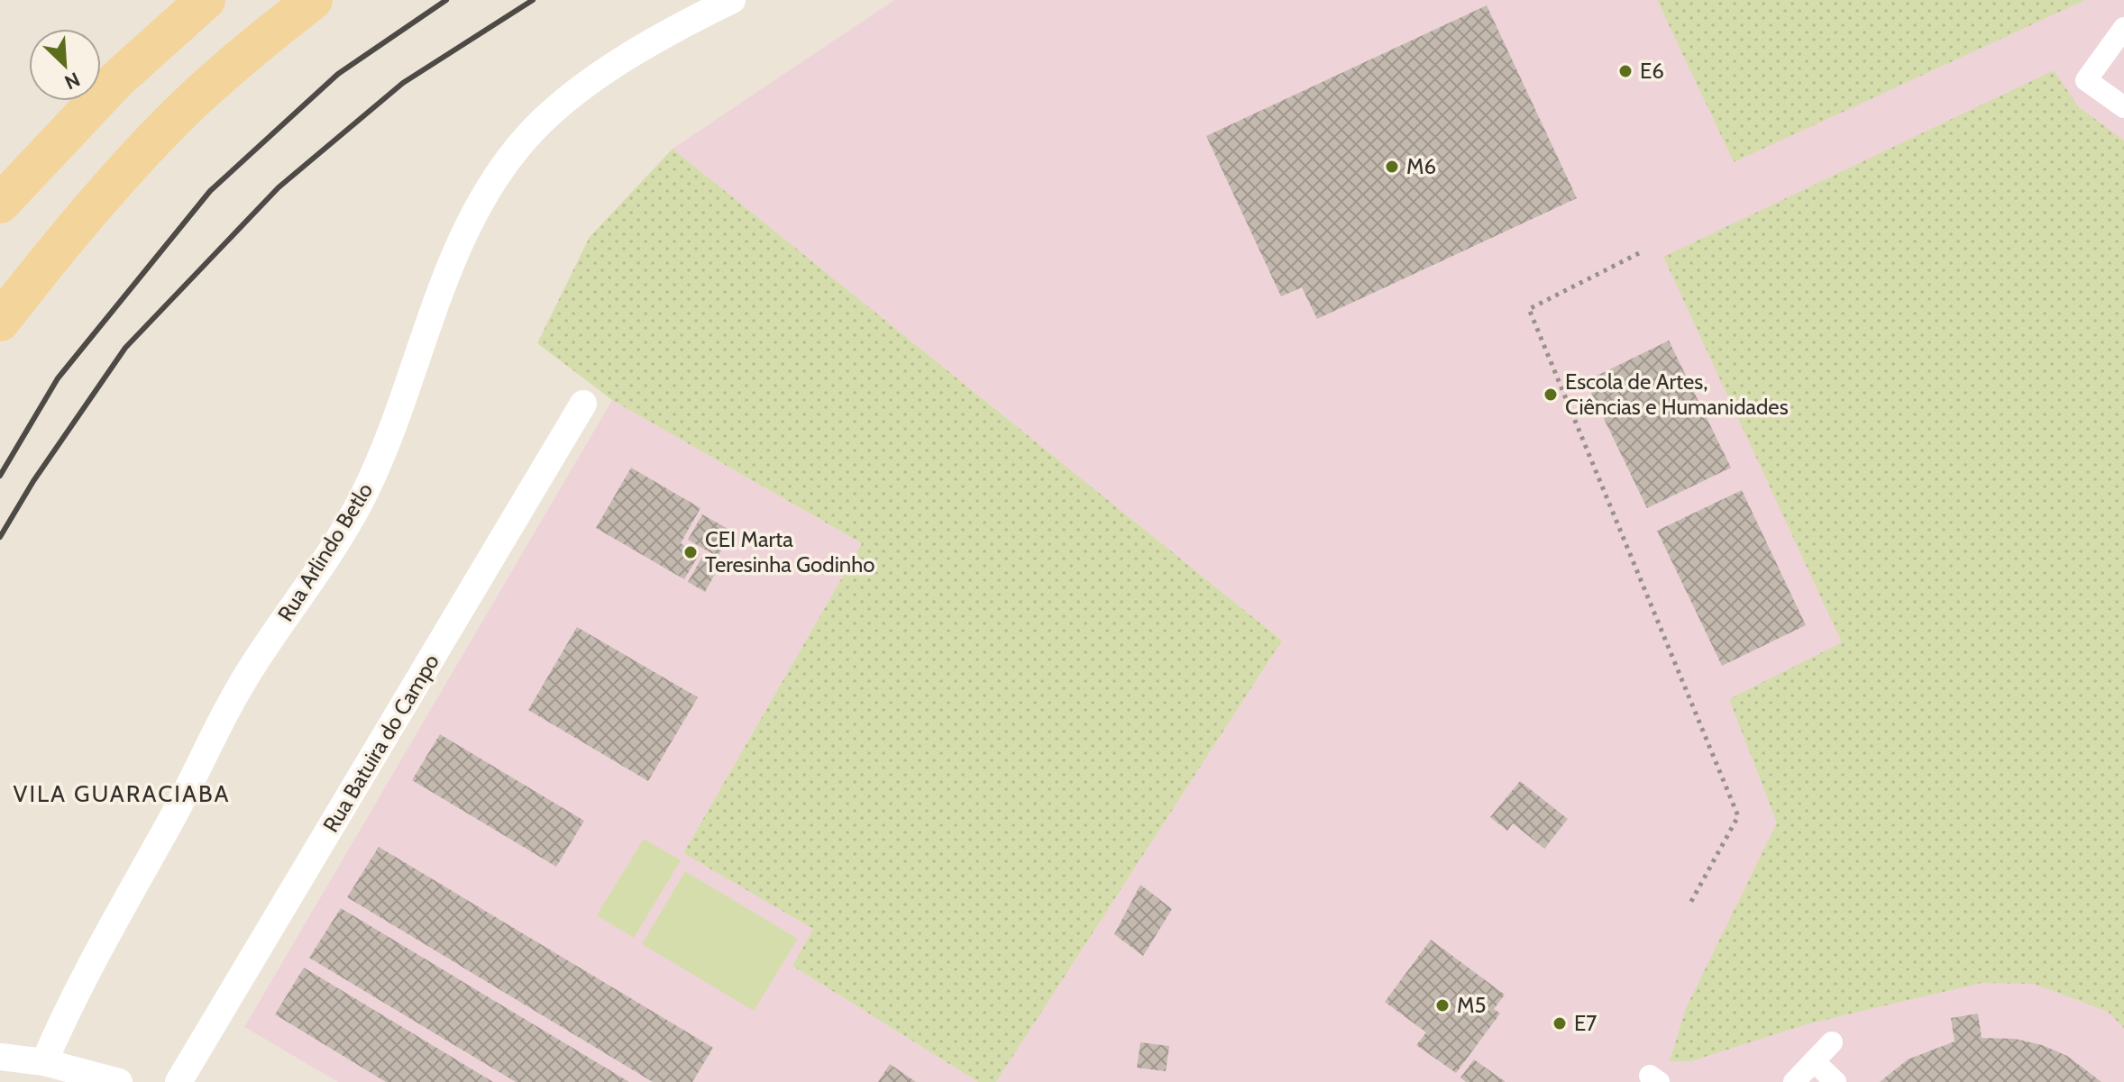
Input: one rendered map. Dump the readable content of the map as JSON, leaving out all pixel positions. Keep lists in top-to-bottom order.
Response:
{
  "streets": {
    "street": ["Rua Arlindo Betlo", "Rua Batuira do Campo"]
  },
  "districts": ["VILA GUARACIABA"],
  "places": [
    "E6",
    "M6",
    "Escola de Artes, Ciências e Humanidades",
    "CEI Marta Teresinha Godinho",
    "M5",
    "E7"
  ],
  "north": "bottom right"
}
